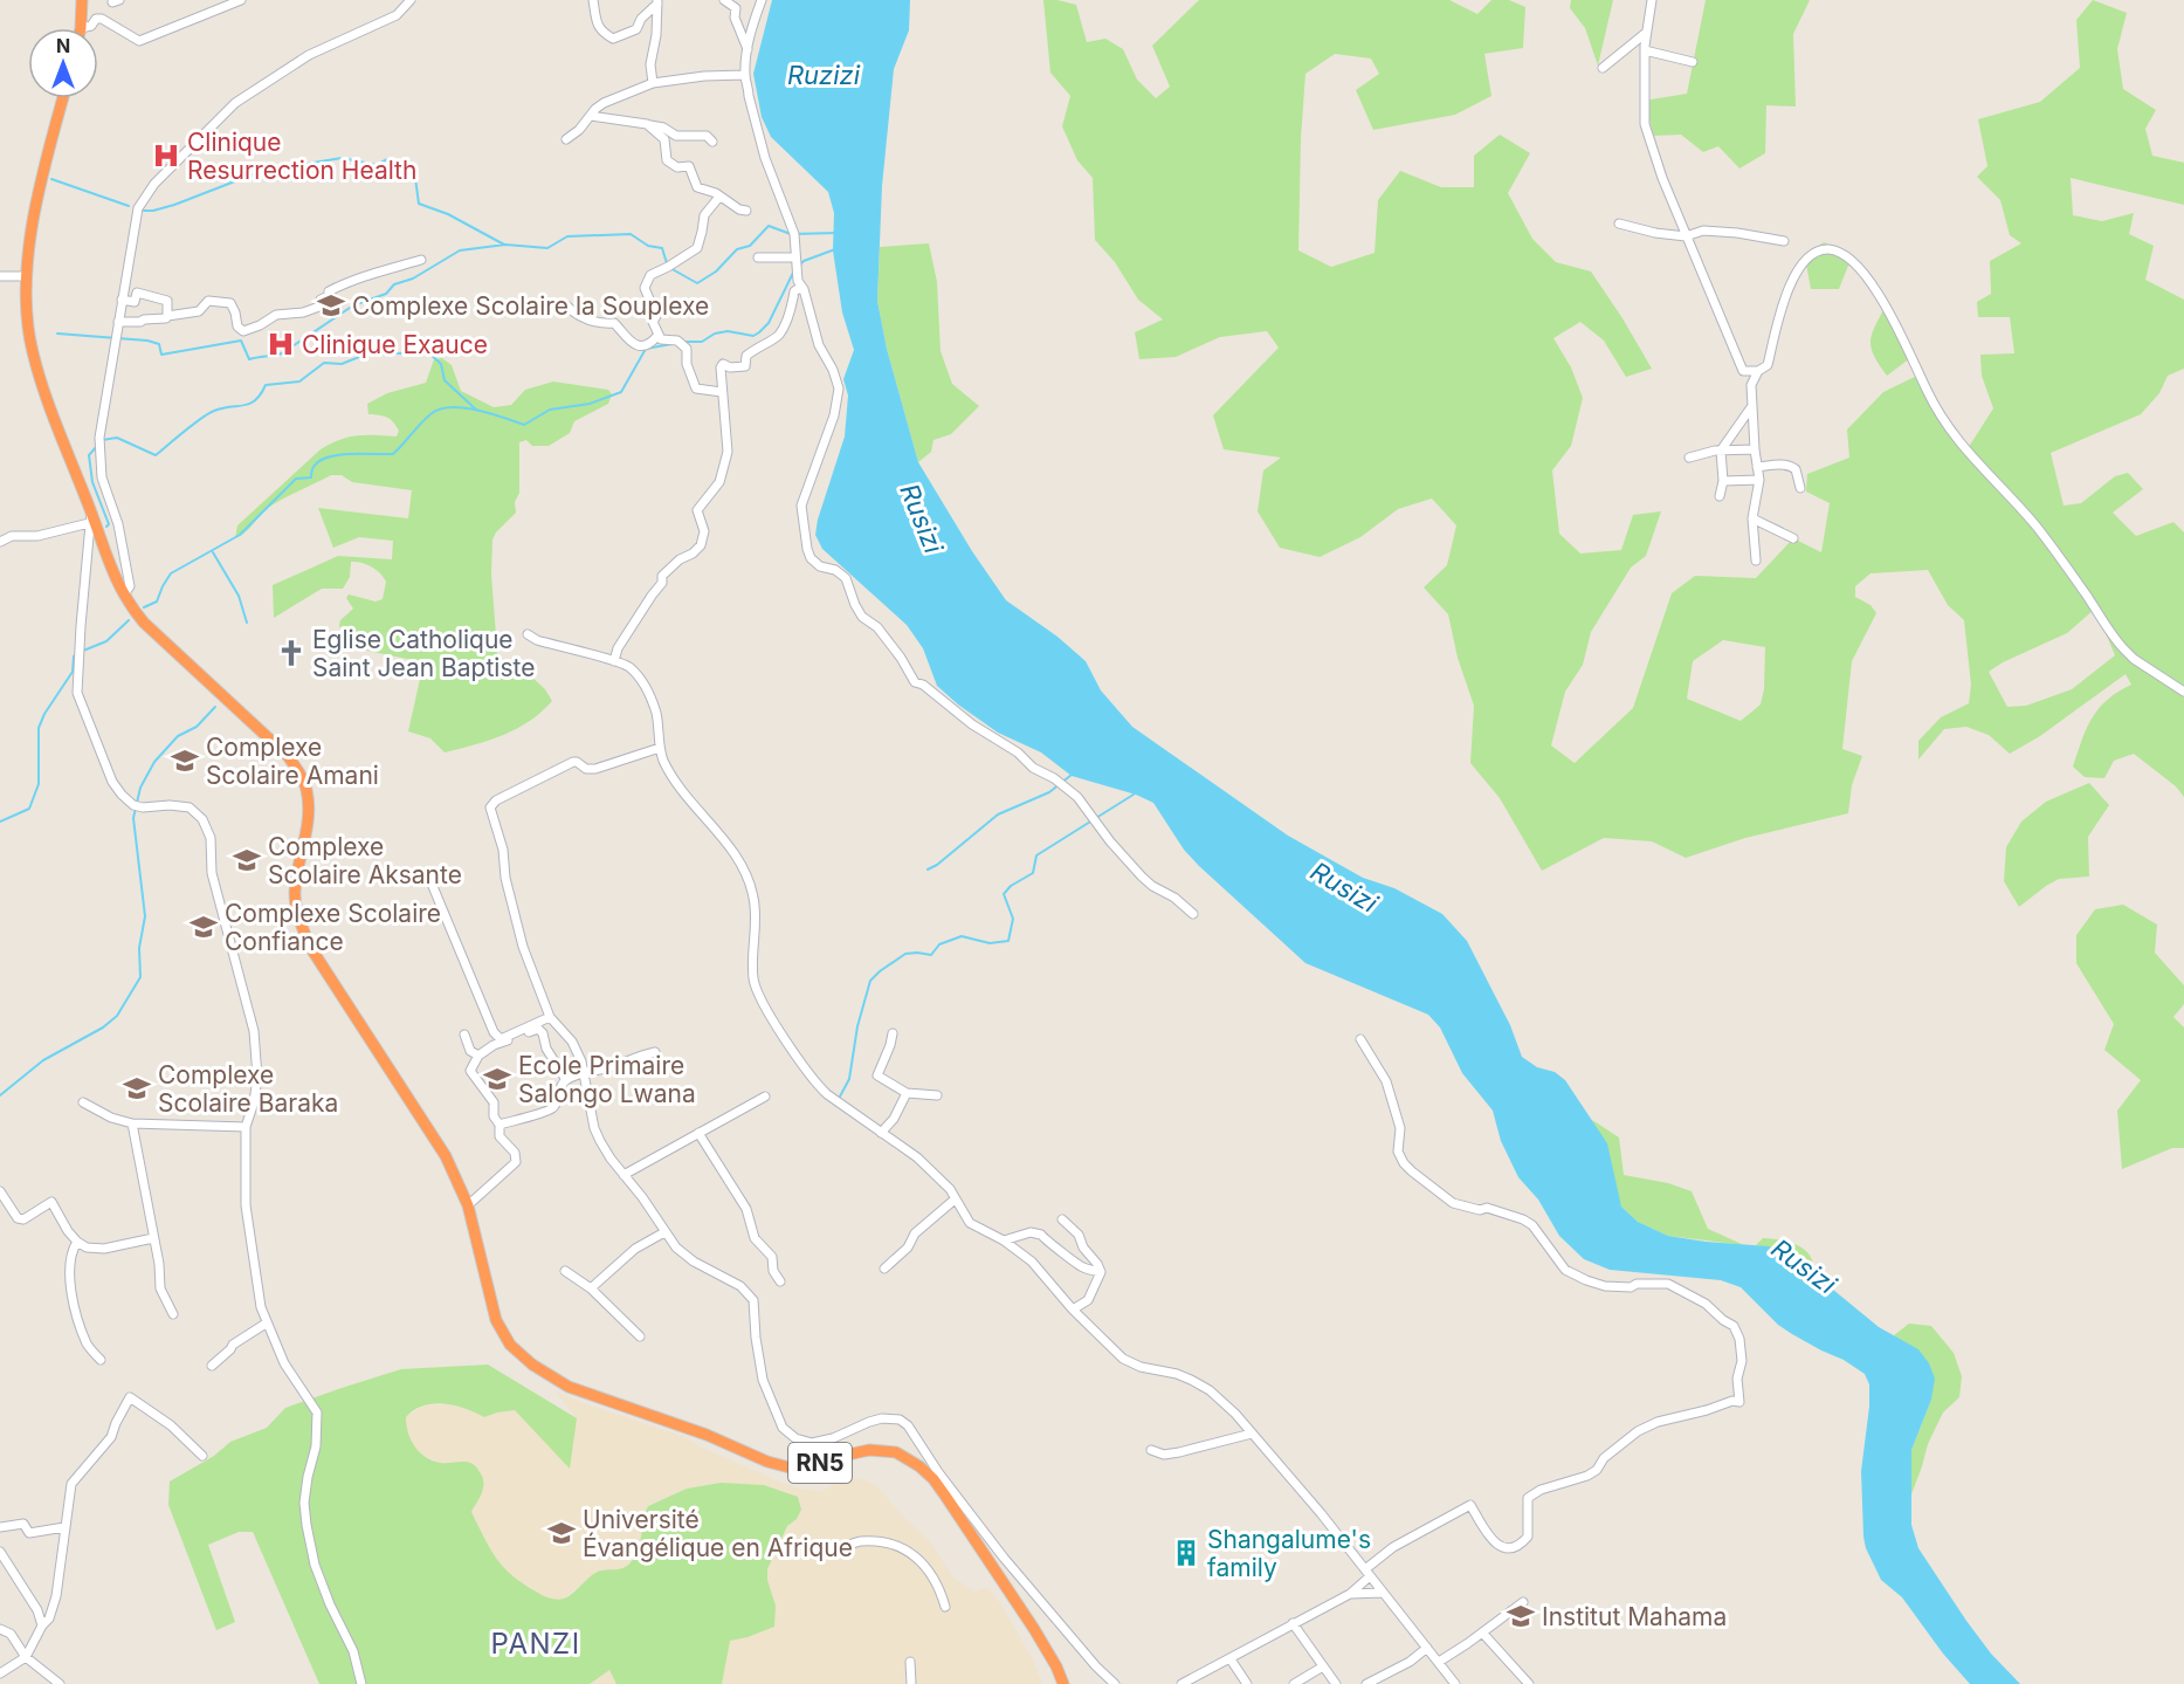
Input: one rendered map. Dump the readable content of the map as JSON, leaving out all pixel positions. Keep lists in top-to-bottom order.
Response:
{
  "streets": {
    "highway": ["RN5"]
  },
  "districts": ["PANZI"],
  "water": ["Ruzizi", "Rusizi"],
  "places": {
    "hospital": ["Clinique Resurrection Health", "Clinique Exauce"],
    "school or university": [
      "Complexe Scolaire la Souplexe",
      "Complexe Scolaire Amani",
      "Complexe Scolaire Aksante",
      "Complexe Scolaire Confiance",
      "Ecole Primaire Salongo Lwana",
      "Complexe Scolaire Baraka",
      "Université Évangélique en Afrique",
      "Institut Mahama"
    ],
    "church": ["Eglise Catholique Saint Jean Baptiste"],
    "building": ["Shangalume's family"]
  },
  "north": "top"
}
